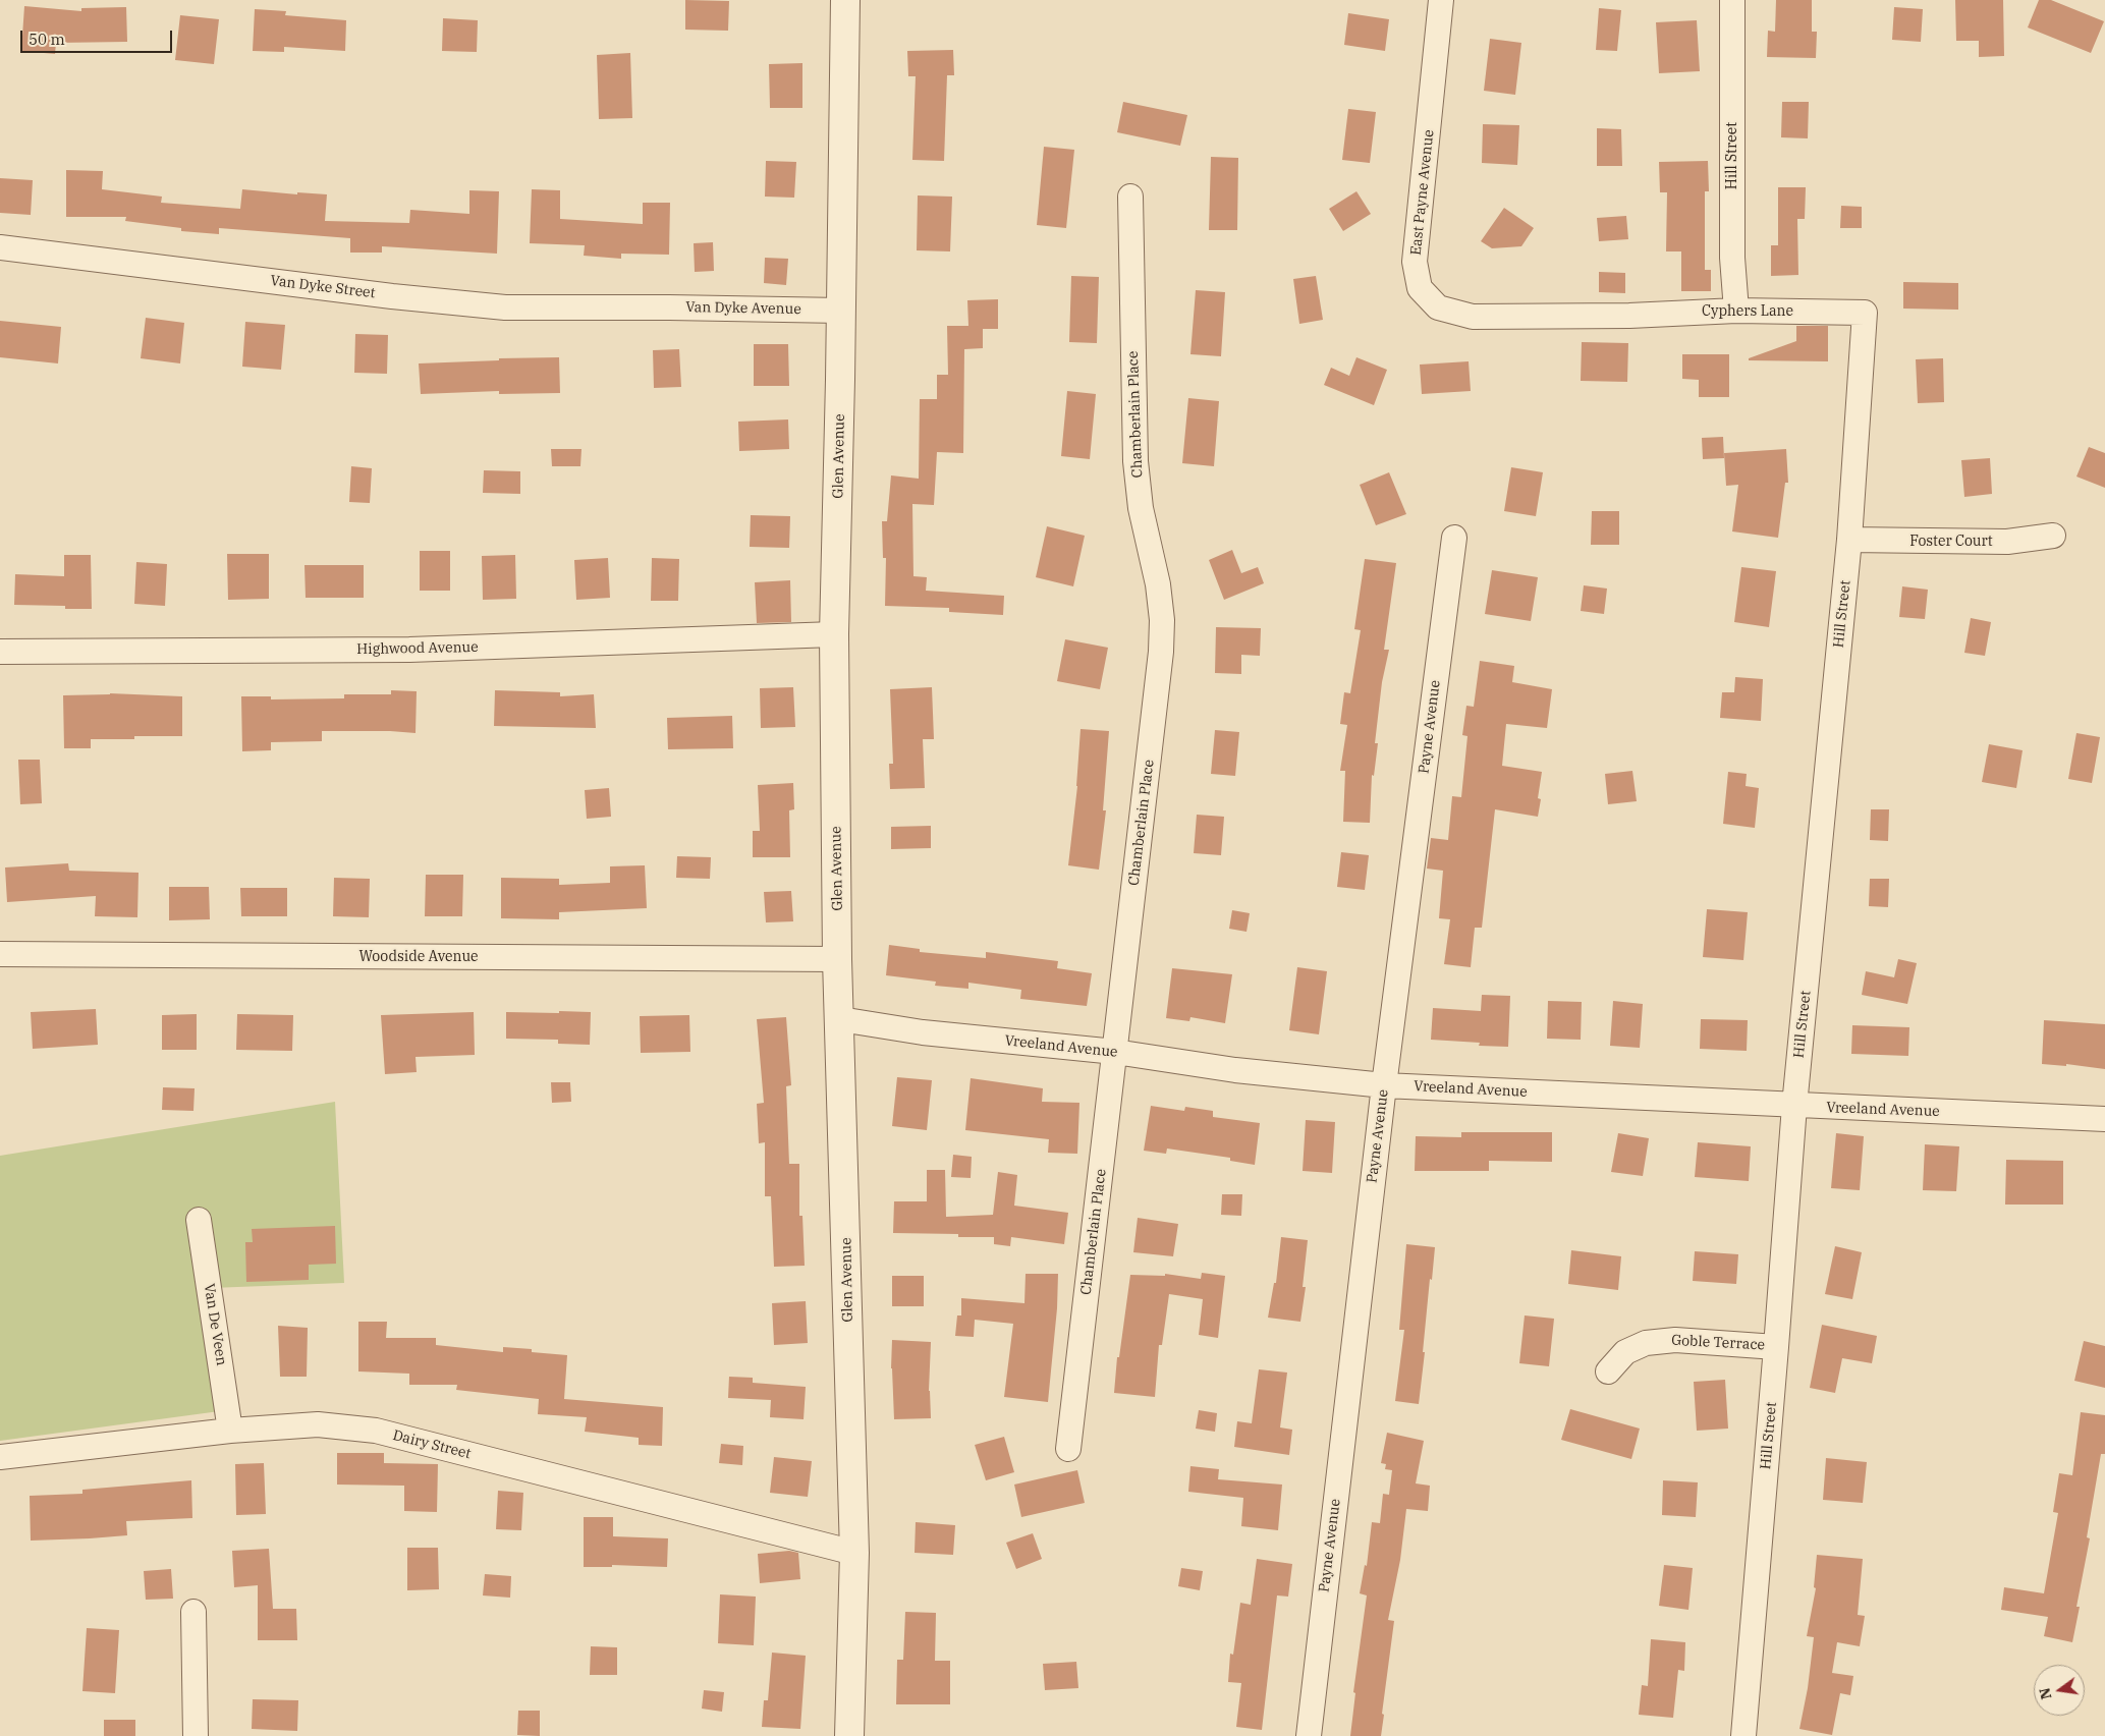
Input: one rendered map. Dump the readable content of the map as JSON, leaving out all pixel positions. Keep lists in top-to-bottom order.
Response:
{
  "streets": {
    "street": [
      "Hill Street",
      "East Payne Avenue",
      "Van Dyke Street",
      "Van Dyke Avenue",
      "Cyphers Lane",
      "Chamberlain Place",
      "Glen Avenue",
      "Foster Court",
      "Highwood Avenue",
      "Payne Avenue",
      "Woodside Avenue",
      "Vreeland Avenue",
      "Van De Veen",
      "Goble Terrace",
      "Dairy Street"
    ]
  },
  "crossings": [
    ["Hill Street", "Cyphers Lane"],
    ["Hill Street", "Foster Court"],
    ["Hill Street", "Vreeland Avenue"],
    ["Hill Street", "Goble Terrace"],
    ["East Payne Avenue", "Cyphers Lane"],
    ["Van Dyke Street", "Van Dyke Avenue"],
    ["Van Dyke Avenue", "Glen Avenue"],
    ["Chamberlain Place", "Vreeland Avenue"],
    ["Glen Avenue", "Highwood Avenue"],
    ["Glen Avenue", "Woodside Avenue"],
    ["Glen Avenue", "Vreeland Avenue"],
    ["Glen Avenue", "Dairy Street"],
    ["Payne Avenue", "Vreeland Avenue"],
    ["Van De Veen", "Dairy Street"]
  ],
  "scale_bar": "50 m",
  "north": "left"
}
